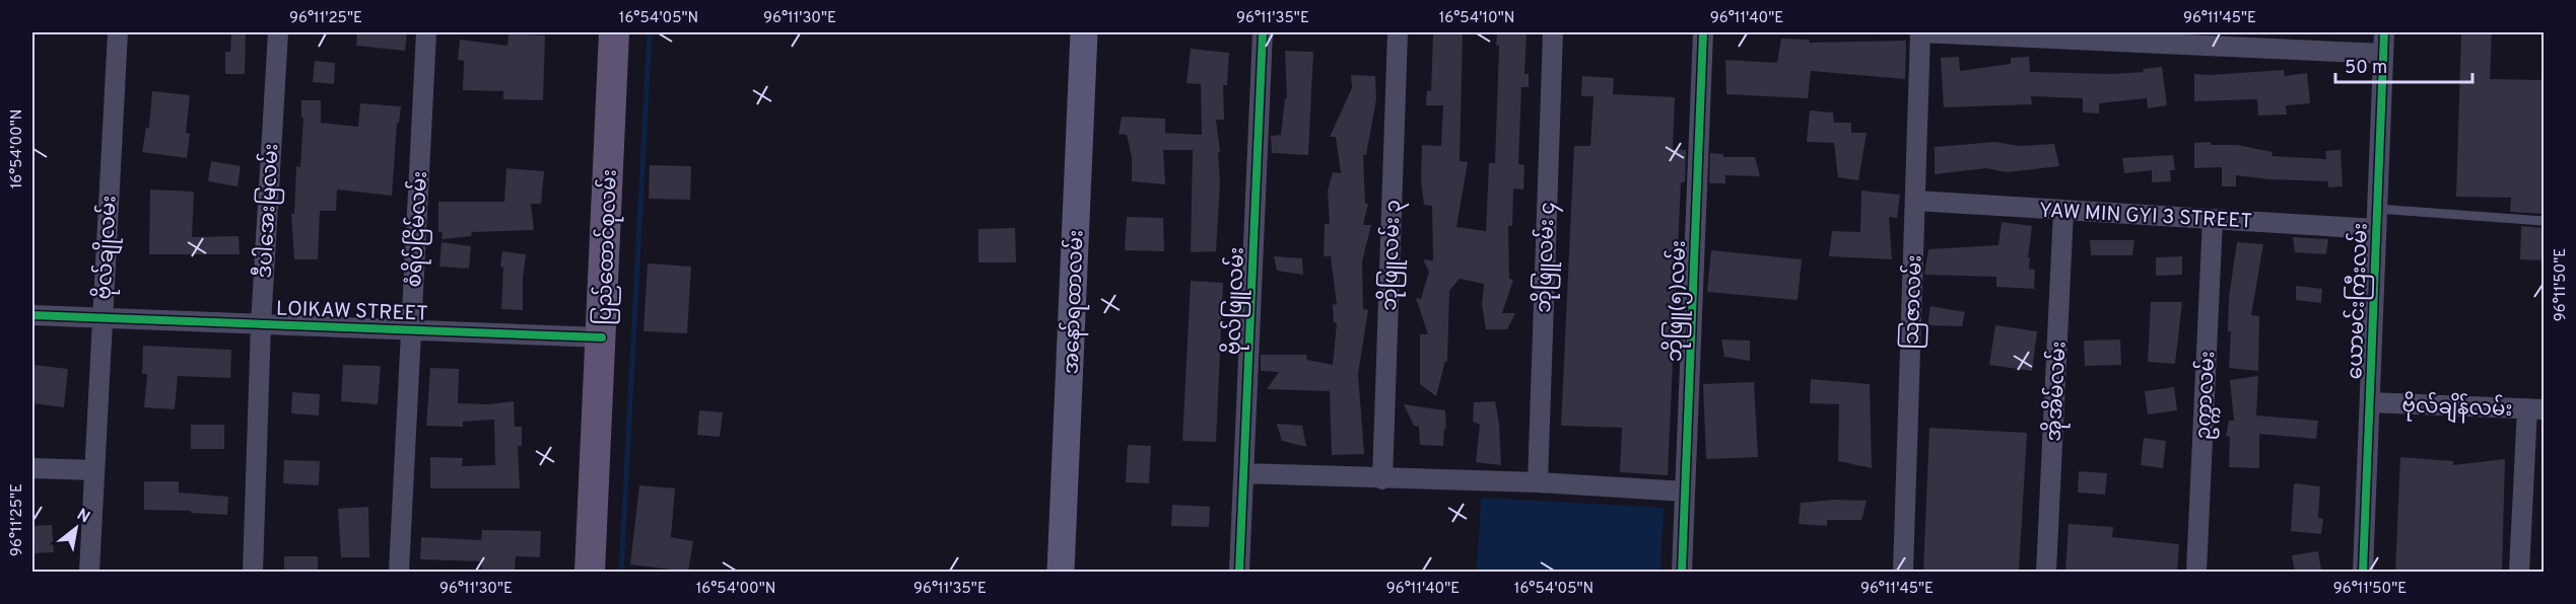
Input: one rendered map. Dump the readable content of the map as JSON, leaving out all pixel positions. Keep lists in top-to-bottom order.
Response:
{
  "streets": {
    "main road": ["ပြည်ထောင်စုလမ်း", "အနော်ရထာလမ်း"],
    "street": [
      "ဒီပါအေးမြလမ်း",
      "YAW MIN GYI 3 STREET",
      "စံရိပ်ငြိမ်လမ်း",
      "ဗိုလ်ချိုလမ်း",
      "ဘိုဖြူလမ်း ၃",
      "ဘိုဖြူလမ်း ၄",
      "ဗိုလ်ဖြူလမ်း",
      "ဘိုဖြူ(၅)လမ်း",
      "ယောမင်းကြီးလမ်း",
      "သြဇာလမ်း",
      "LOIKAW STREET",
      "အိုအိမ်လမ်း",
      "ဥက္ကာလမ်း",
      "ဗိုလ်ချိန်လမ်း"
    ]
  },
  "crossings": [
    ["ဒီပါအေးမြလမ်း", "LOIKAW STREET"],
    ["YAW MIN GYI 3 STREET", "ယောမင်းကြီးလမ်း"],
    ["YAW MIN GYI 3 STREET", "သြဇာလမ်း"],
    ["YAW MIN GYI 3 STREET", "အိုအိမ်လမ်း"],
    ["YAW MIN GYI 3 STREET", "ဥက္ကာလမ်း"],
    ["စံရိပ်ငြိမ်လမ်း", "LOIKAW STREET"],
    ["ဗိုလ်ချိုလမ်း", "LOIKAW STREET"],
    ["ပြည်ထောင်စုလမ်း", "LOIKAW STREET"],
    ["ယောမင်းကြီးလမ်း", "ဗိုလ်ချိန်လမ်း"]
  ],
  "scale_bar": "50 m",
  "north": "top right",
  "coordinates": [
    "96°11'25\"E",
    "16°54'05\"N",
    "96°11'30\"E",
    "96°11'35\"E",
    "16°54'10\"N",
    "96°11'40\"E",
    "96°11'45\"E",
    "16°54'00\"N",
    "96°11'50\"E"
  ]
}
